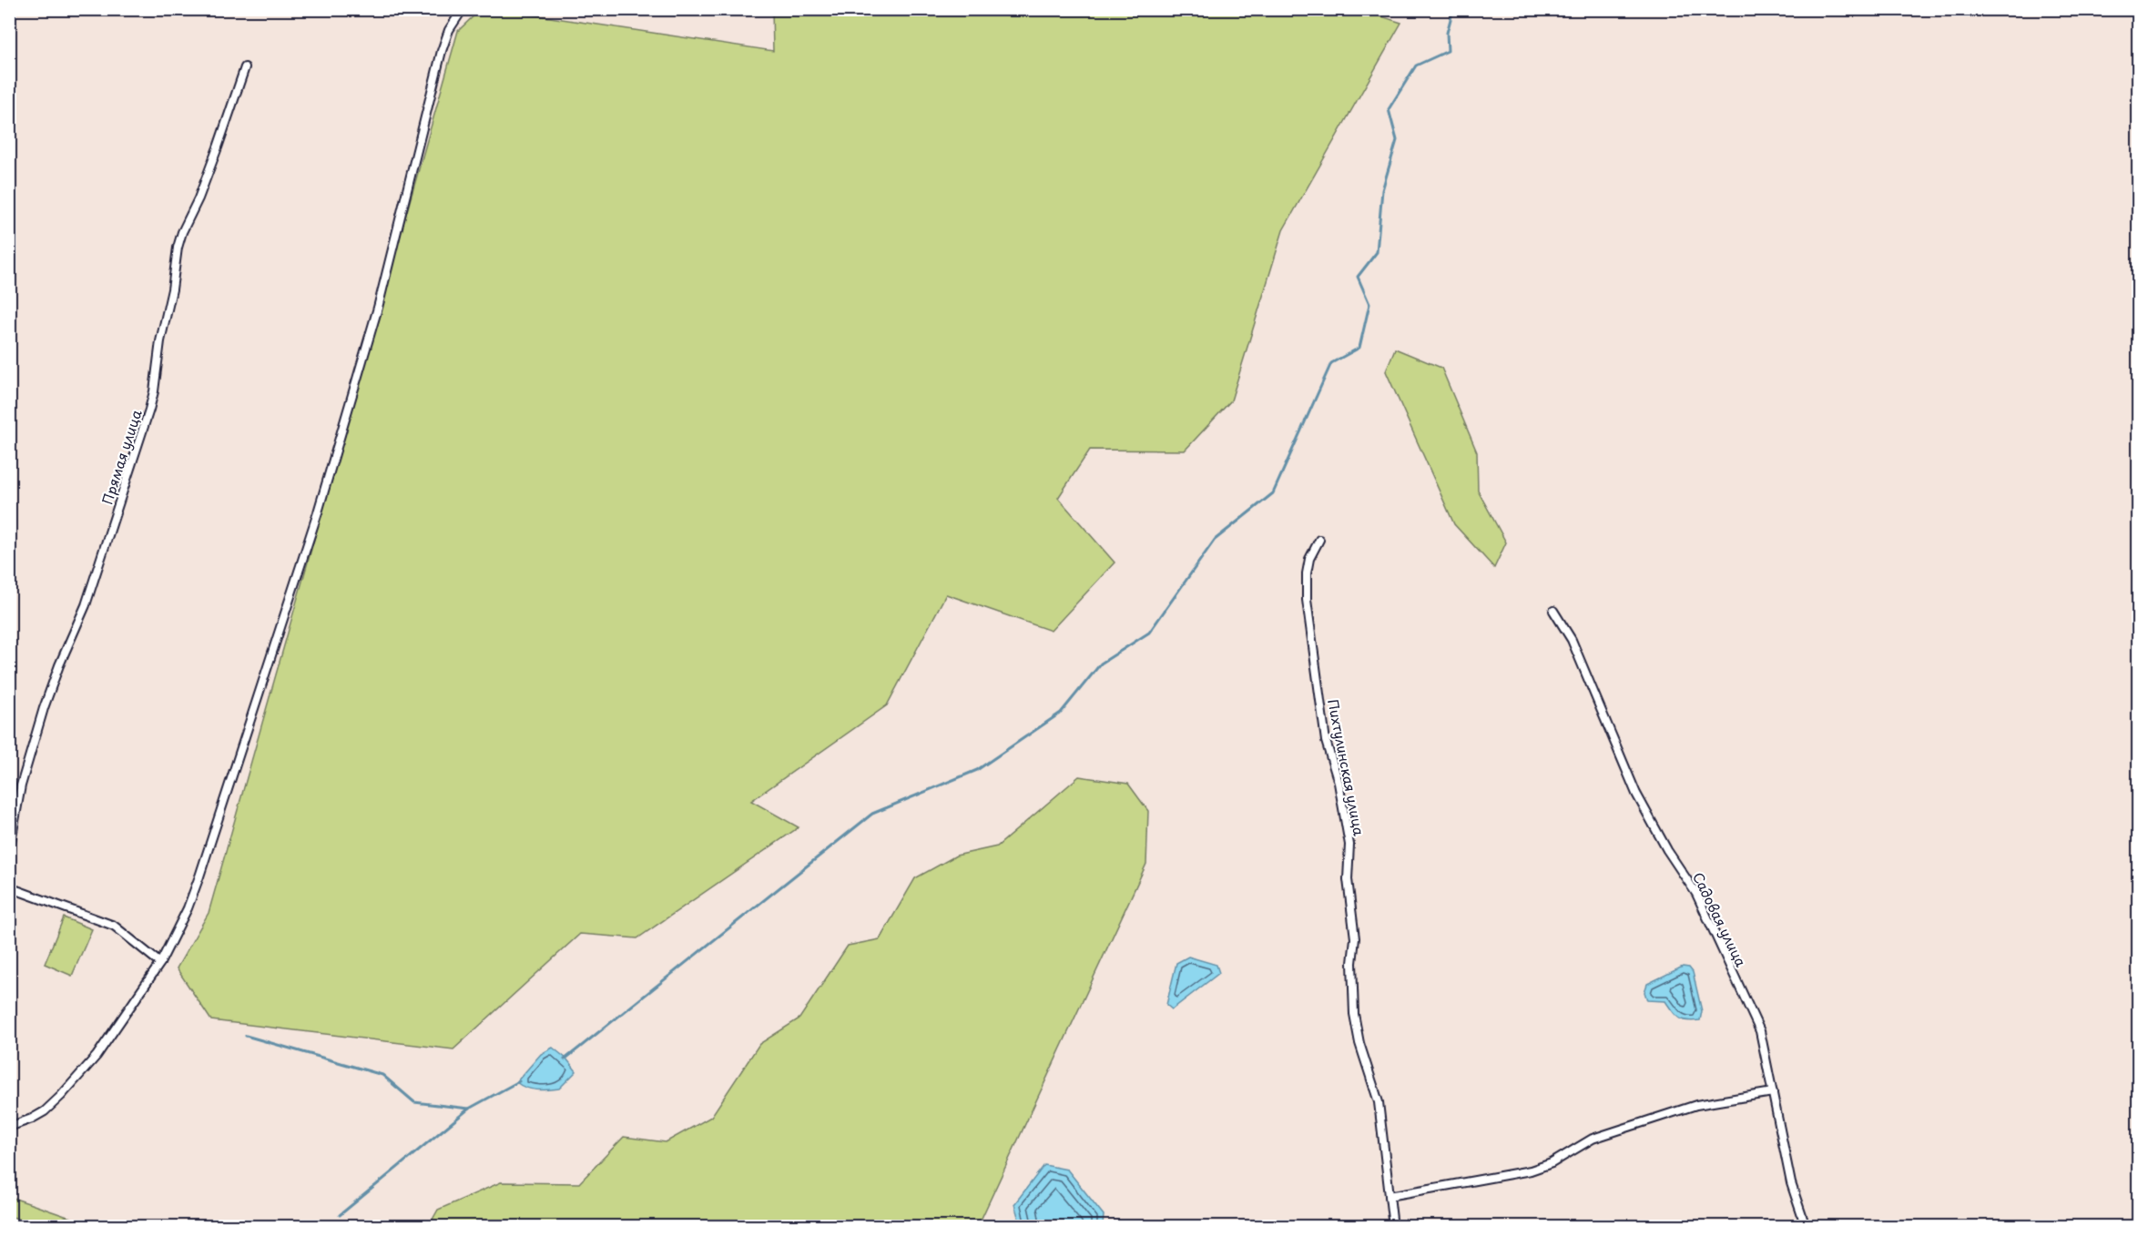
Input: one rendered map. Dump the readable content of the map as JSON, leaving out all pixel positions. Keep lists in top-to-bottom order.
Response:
{
  "streets": {
    "street": ["Прямая улица", "Пихтулинская улица", "Садовая улица"]
  }
}
